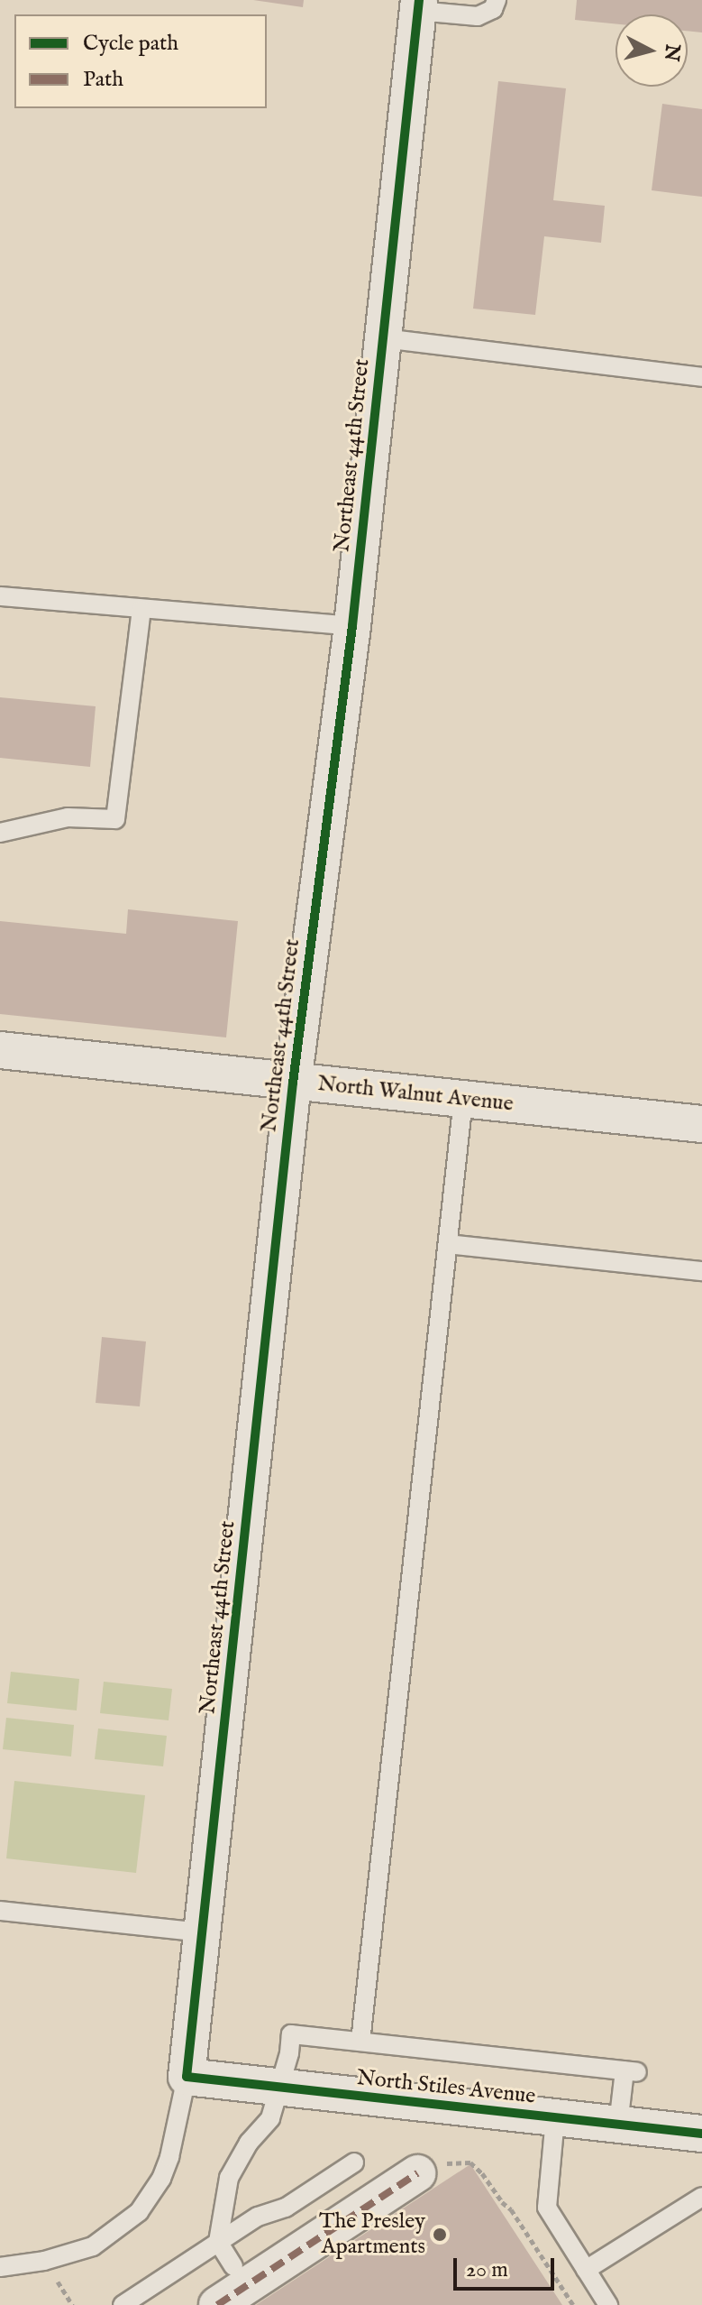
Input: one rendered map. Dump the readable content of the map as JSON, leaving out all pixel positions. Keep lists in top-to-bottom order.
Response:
{
  "streets": {
    "street": ["Northeast 44th Street", "North Walnut Avenue", "North Stiles Avenue"]
  },
  "crossings": [
    ["Northeast 44th Street", "North Walnut Avenue"],
    ["Northeast 44th Street", "North Stiles Avenue"]
  ],
  "places": ["The Presley Apartments"],
  "legend": ["Cycle path", "Path"],
  "scale_bar": "20 m",
  "north": "right"
}
